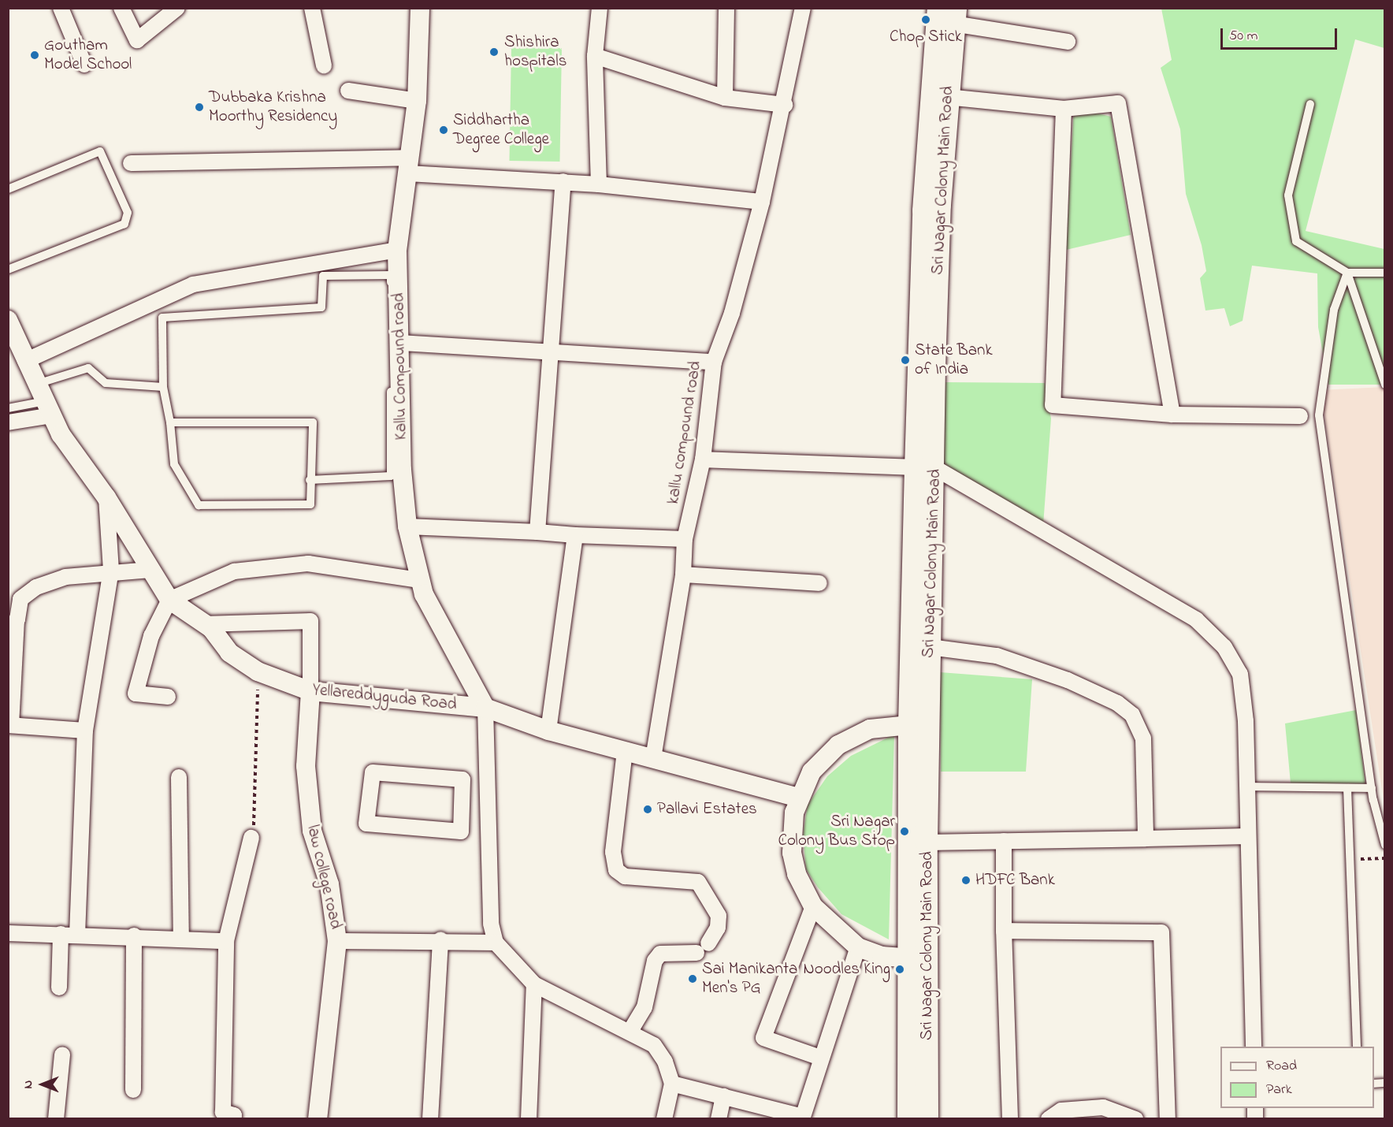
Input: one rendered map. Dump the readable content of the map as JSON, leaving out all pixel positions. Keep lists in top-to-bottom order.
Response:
{
  "streets": {
    "main road": ["Sri Nagar Colony Main Road"],
    "street": [
      "Kallu Compound road",
      "kallu compound road",
      "Yellareddyguda Road",
      "law college road"
    ]
  },
  "crossings": [
    ["Kallu Compound road", "Yellareddyguda Road"],
    ["kallu compound road", "Yellareddyguda Road"],
    ["Yellareddyguda Road", "law college road"]
  ],
  "places": [
    "Chop Stick",
    "Shishira hospitals",
    "Goutham Model School",
    "Dubbaka Krishna Moorthy Residency",
    "Siddhartha Degree College",
    "State Bank of India",
    "Pallavi Estates",
    "Sri Nagar Colony Bus Stop",
    "HDFC Bank",
    "Noodles King",
    "Sai Manikanta Men's PG"
  ],
  "legend": ["Road", "Park"],
  "scale_bar": "50 m",
  "north": "left"
}
